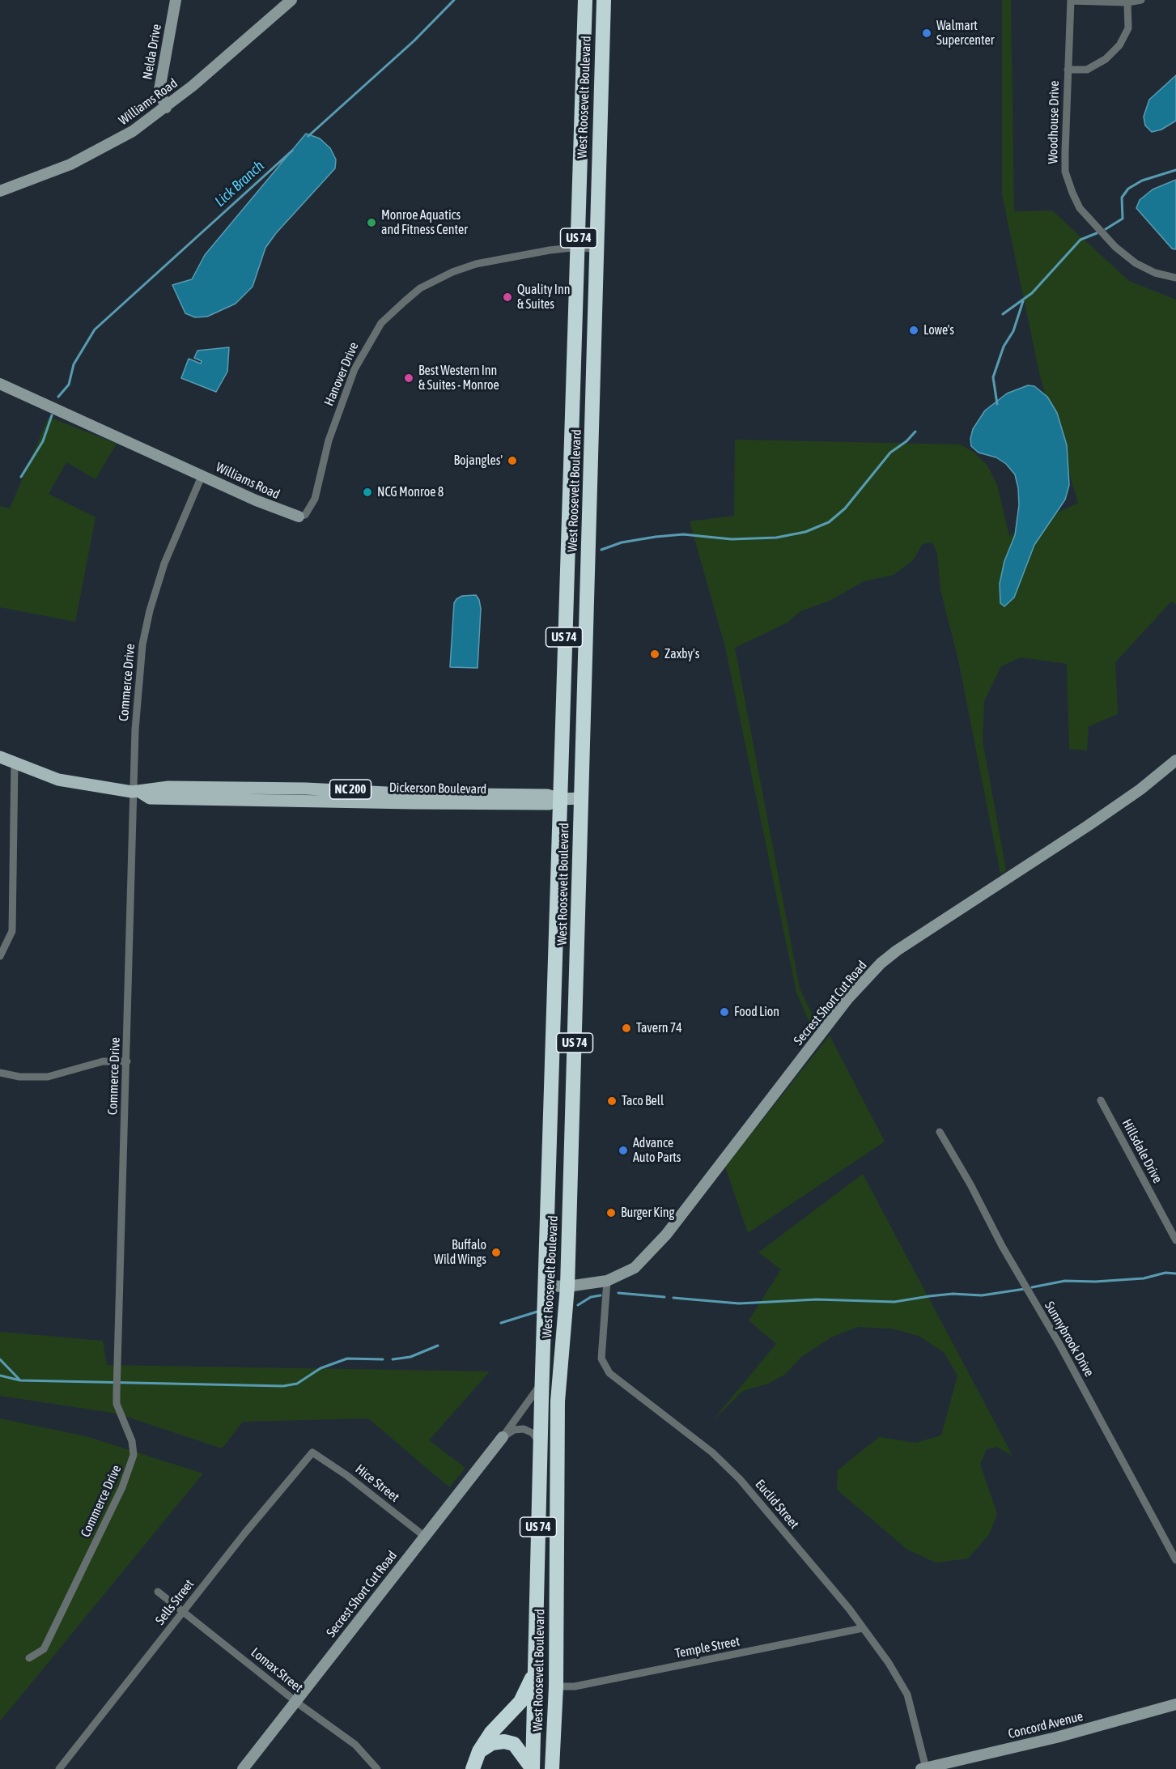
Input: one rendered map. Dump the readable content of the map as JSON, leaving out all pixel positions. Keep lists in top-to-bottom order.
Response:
{
  "streets": {
    "highway": ["West Roosevelt Boulevard", "US 74"],
    "main road": ["Dickerson Boulevard", "NC 200"],
    "street": [
      "Nelda Drive",
      "Williams Road",
      "Woodhouse Drive",
      "Hanover Drive",
      "Commerce Drive",
      "Secrest Short Cut Road",
      "Hillsdale Drive",
      "Sunnybrook Drive",
      "Hice Street",
      "Euclid Street",
      "Sells Street",
      "Temple Street",
      "Lomax Street",
      "Concord Avenue"
    ]
  },
  "crossings": [
    ["Nelda Drive", "Williams Road"],
    ["West Roosevelt Boulevard", "Hanover Drive"],
    ["West Roosevelt Boulevard", "Dickerson Boulevard"],
    ["West Roosevelt Boulevard", "Secrest Short Cut Road"],
    ["West Roosevelt Boulevard", "Temple Street"],
    ["Williams Road", "Hanover Drive"],
    ["Williams Road", "Commerce Drive"],
    ["Commerce Drive", "Dickerson Boulevard"],
    ["Dickerson Boulevard", "NC 200"],
    ["Secrest Short Cut Road", "Hice Street"],
    ["Secrest Short Cut Road", "Euclid Street"],
    ["Secrest Short Cut Road", "Lomax Street"],
    ["Hice Street", "Sells Street"],
    ["Euclid Street", "Temple Street"],
    ["Euclid Street", "Concord Avenue"],
    ["Sells Street", "Lomax Street"]
  ],
  "water": ["Lick Branch"],
  "places": [
    "Walmart Supercenter",
    "Monroe Aquatics and Fitness Center",
    "Quality Inn & Suites",
    "Lowe's",
    "Best Western Inn & Suites - Monroe",
    "Bojangles'",
    "NCG Monroe 8",
    "Zaxby's",
    "Food Lion",
    "Tavern 74",
    "Taco Bell",
    "Advance Auto Parts",
    "Burger King",
    "Buffalo Wild Wings"
  ]
}
